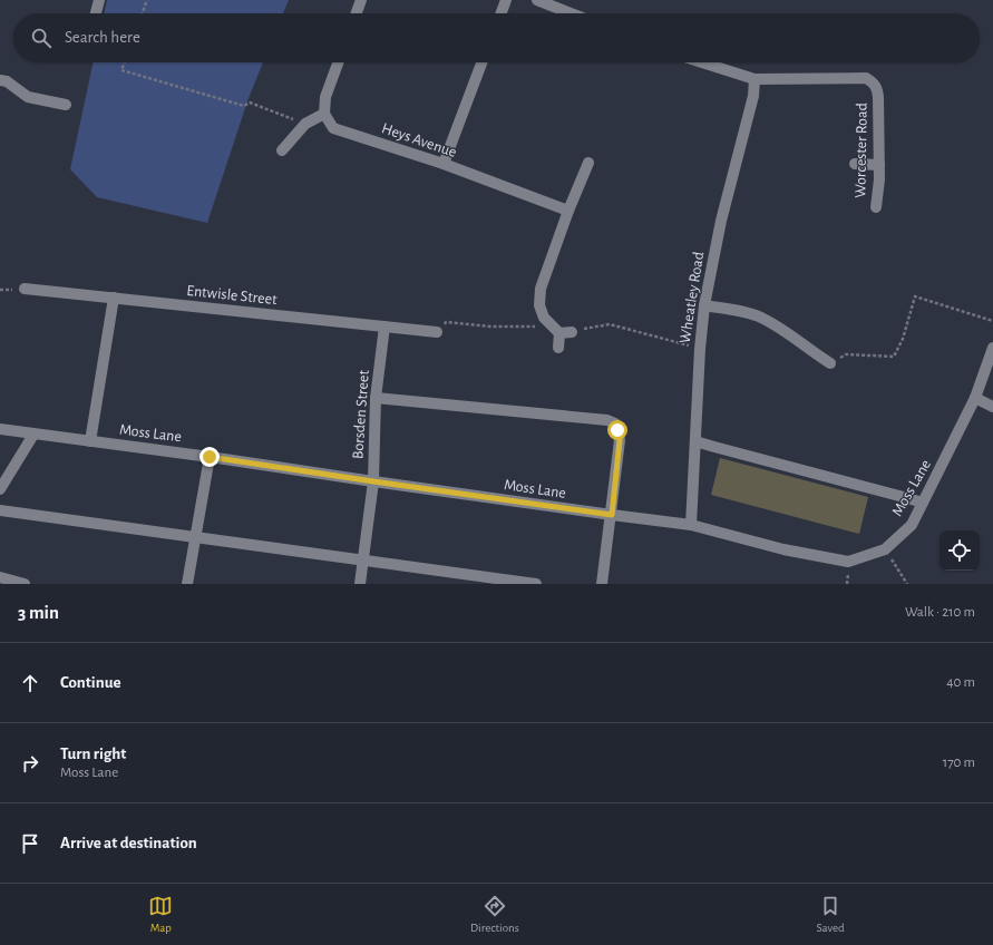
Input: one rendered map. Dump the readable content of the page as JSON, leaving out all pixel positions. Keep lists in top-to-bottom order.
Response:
{
  "streets": {
    "street": [
      "Heys Avenue",
      "Worcester Road",
      "Entwisle Street",
      "Wheatley Road",
      "Borsden Street",
      "Moss Lane"
    ]
  },
  "crossings": [
    ["Worcester Road", "Wheatley Road"],
    ["Entwisle Street", "Borsden Street"],
    ["Wheatley Road", "Moss Lane"],
    ["Borsden Street", "Moss Lane"]
  ],
  "page": {
    "search": "Search here",
    "heading": ["3 min", "Walk · 210 m"],
    "list": [
      ["Continue", "40 m"],
      ["Turn right", "Moss Lane", "170 m"],
      "Arrive at destination"
    ],
    "nav": ["Map", "Directions", "Saved"]
  }
}
